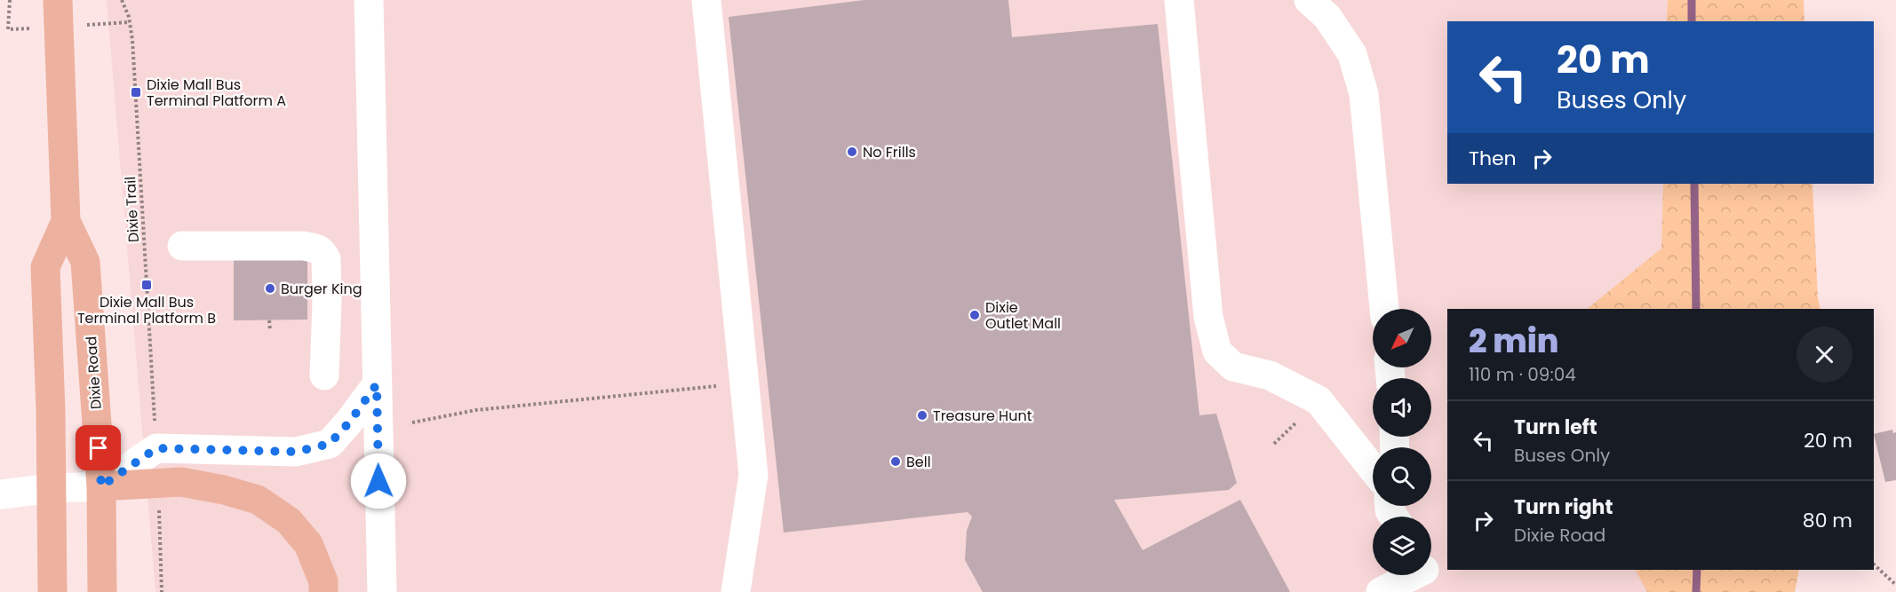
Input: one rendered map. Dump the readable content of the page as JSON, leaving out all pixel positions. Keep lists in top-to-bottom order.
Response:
{
  "streets": {
    "main road": ["Dixie Road"],
    "path": ["Dixie Trail"]
  },
  "places": {
    "transit": ["Dixie Mall Bus Terminal Platform A", "Dixie Mall Bus Terminal Platform B"],
    "other": [
      "No Frills",
      "Burger King",
      "Dixie Outlet Mall",
      "Treasure Hunt",
      "Bell"
    ]
  },
  "north": "bottom left",
  "page": {
    "turn": ["20 m", "Buses Only"],
    "then": "Then",
    "heading": ["2 min", "110 m · 09:04"],
    "list": [
      {
        "name": "Turn left",
        "note": "Buses Only",
        "value": "20 m"
      },
      {
        "name": "Turn right",
        "note": "Dixie Road",
        "value": "80 m"
      }
    ]
  }
}
